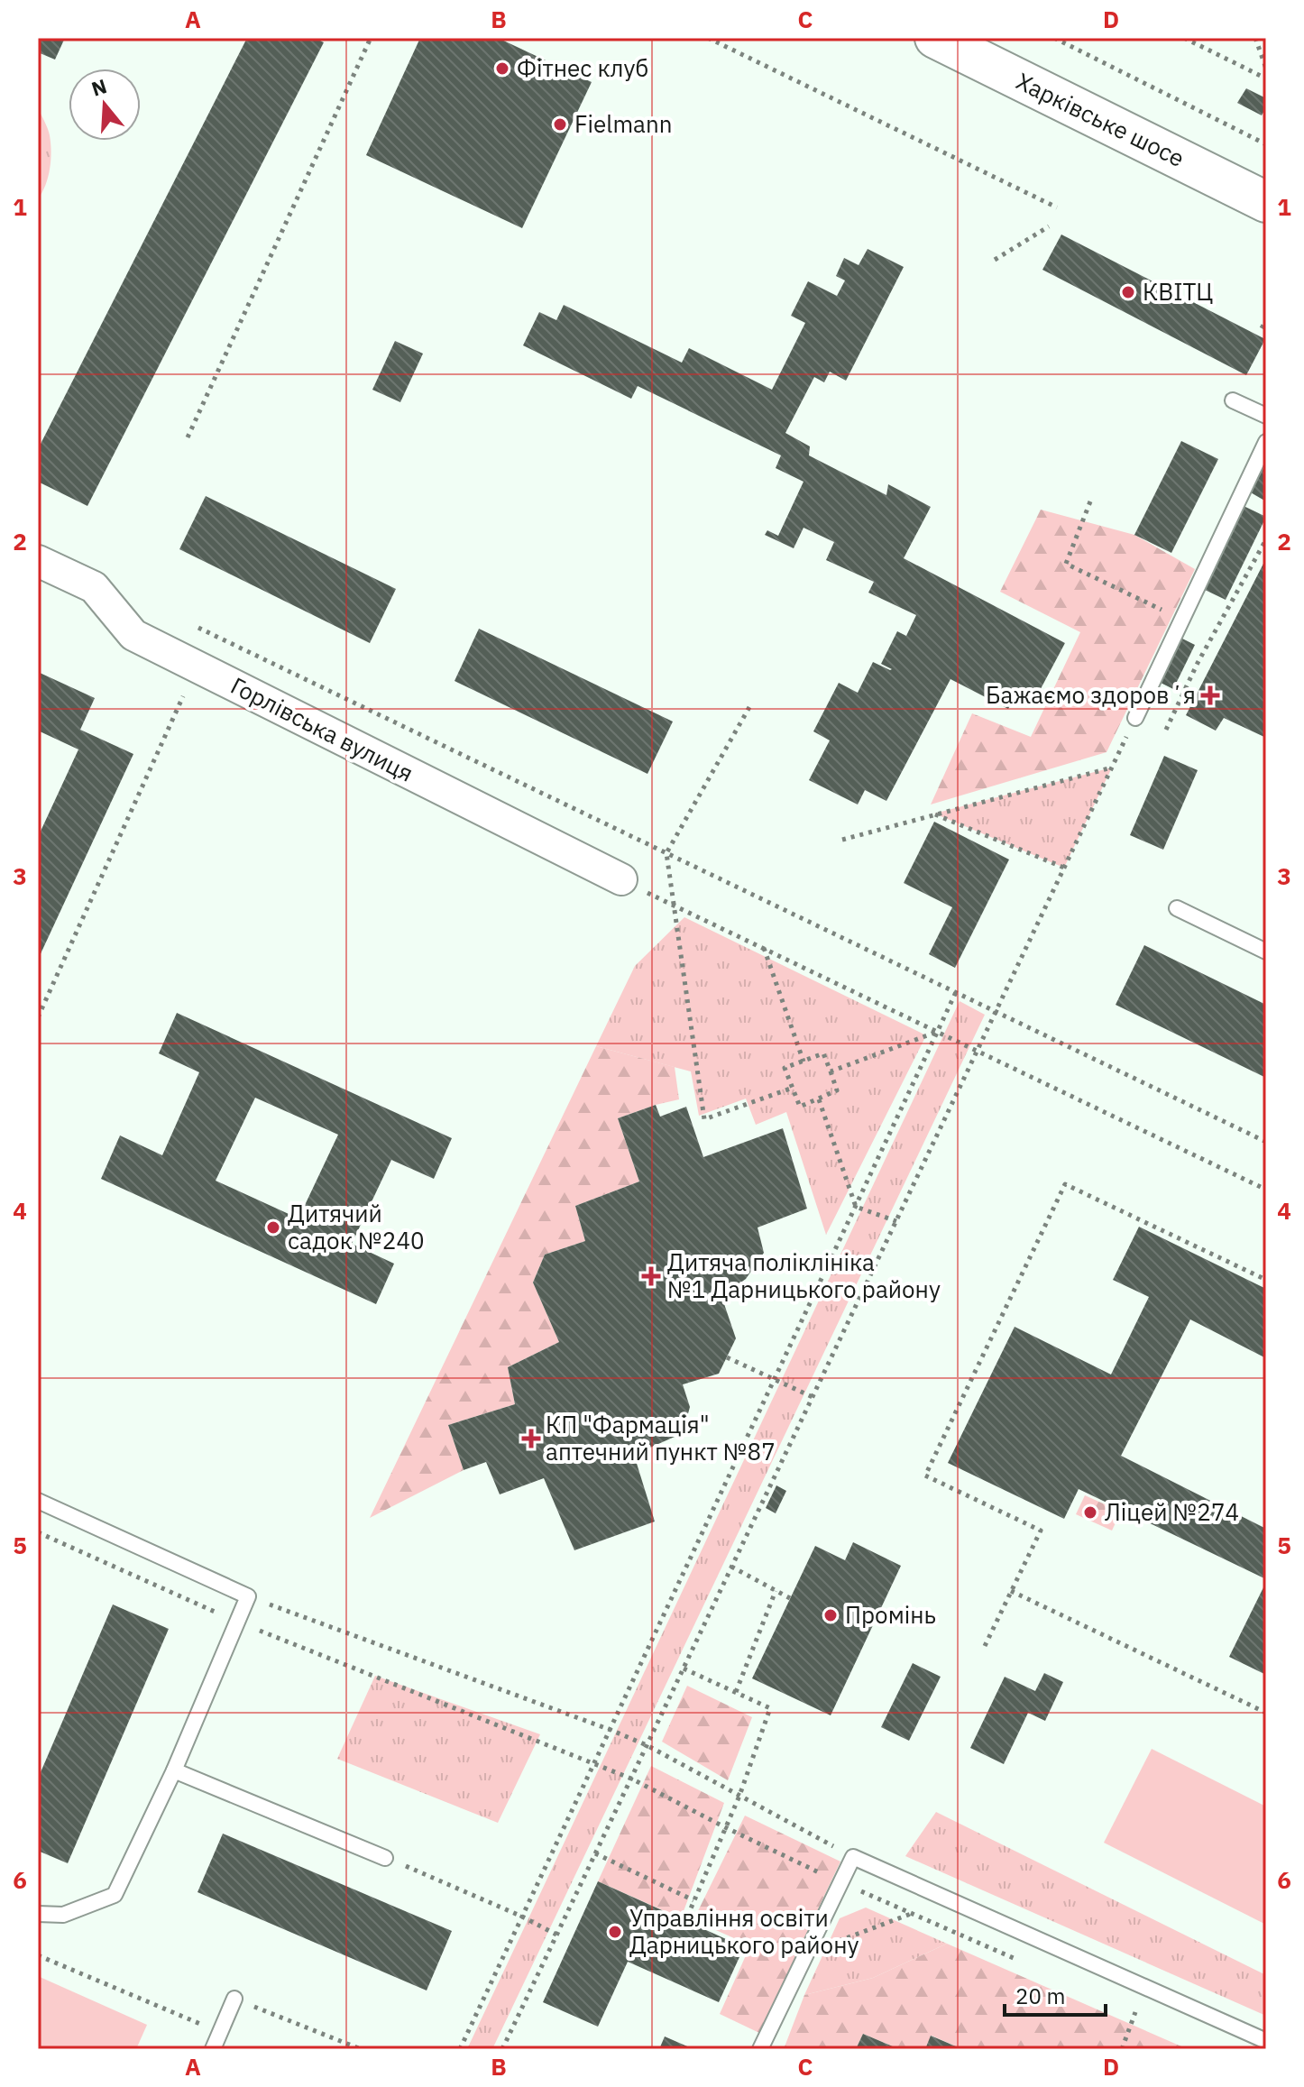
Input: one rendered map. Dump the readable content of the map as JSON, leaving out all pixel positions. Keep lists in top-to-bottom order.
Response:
{
  "streets": {
    "main road": ["Харківське шосе"],
    "street": ["Горлівська вулиця"]
  },
  "places": {
    "other": [
      "Фітнес клуб",
      "Fielmann",
      "КВІТЦ",
      "Дитячий садок №240",
      "Ліцей №274",
      "Промінь",
      "Управління освіти Дарницького району"
    ],
    "health": ["Бажаємо здоровʼя", "Дитяча поліклініка №1 Дарницького району", "КП \"Фармація\" аптечний пункт №87"]
  },
  "scale_bar": "20 m",
  "north": "top",
  "grid": {
    "columns": [
      "A",
      "B",
      "C",
      "D"
    ],
    "rows": [
      "1",
      "2",
      "3",
      "4",
      "5",
      "6"
    ]
  }
}
